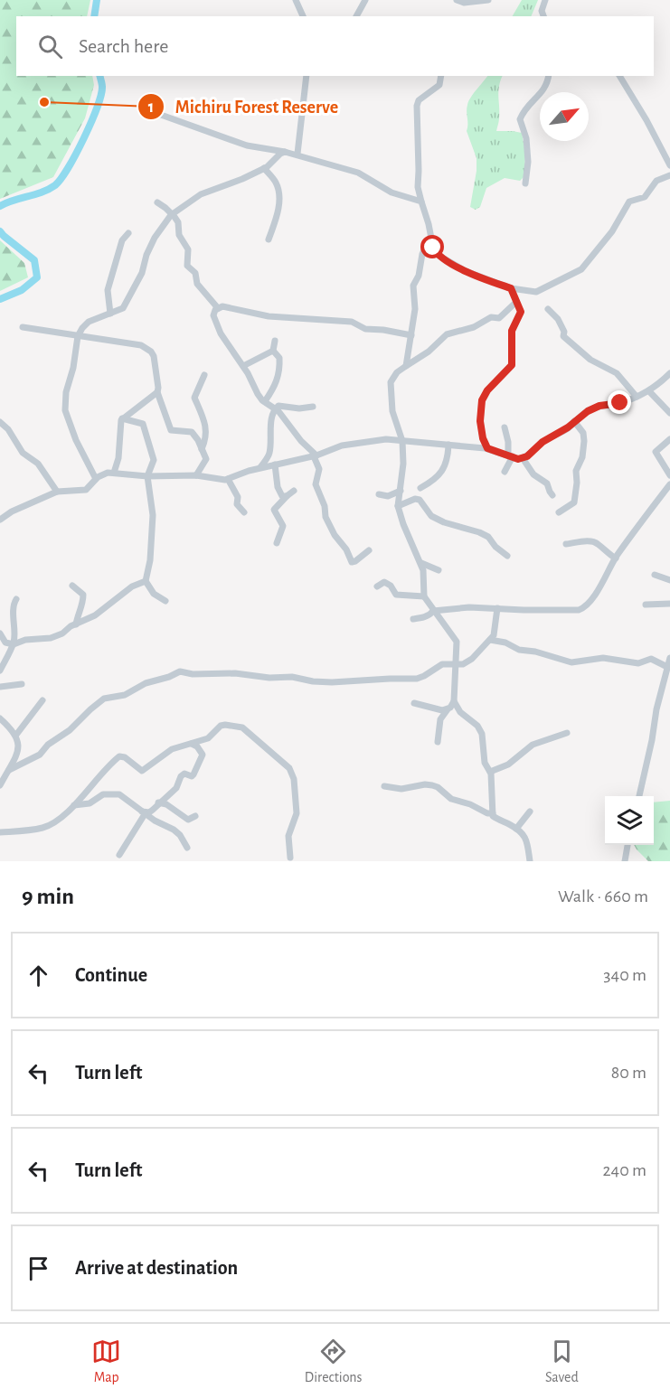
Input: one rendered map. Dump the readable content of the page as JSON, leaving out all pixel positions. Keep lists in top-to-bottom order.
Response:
{
  "places": ["Michiru Forest Reserve"],
  "north": "top right",
  "page": {
    "search": "Search here",
    "heading": ["9 min", "Walk · 660 m"],
    "list": [
      ["Continue", "340 m"],
      ["Turn left", "80 m"],
      ["Turn left", "240 m"],
      "Arrive at destination"
    ],
    "nav": ["Map", "Directions", "Saved"]
  }
}
